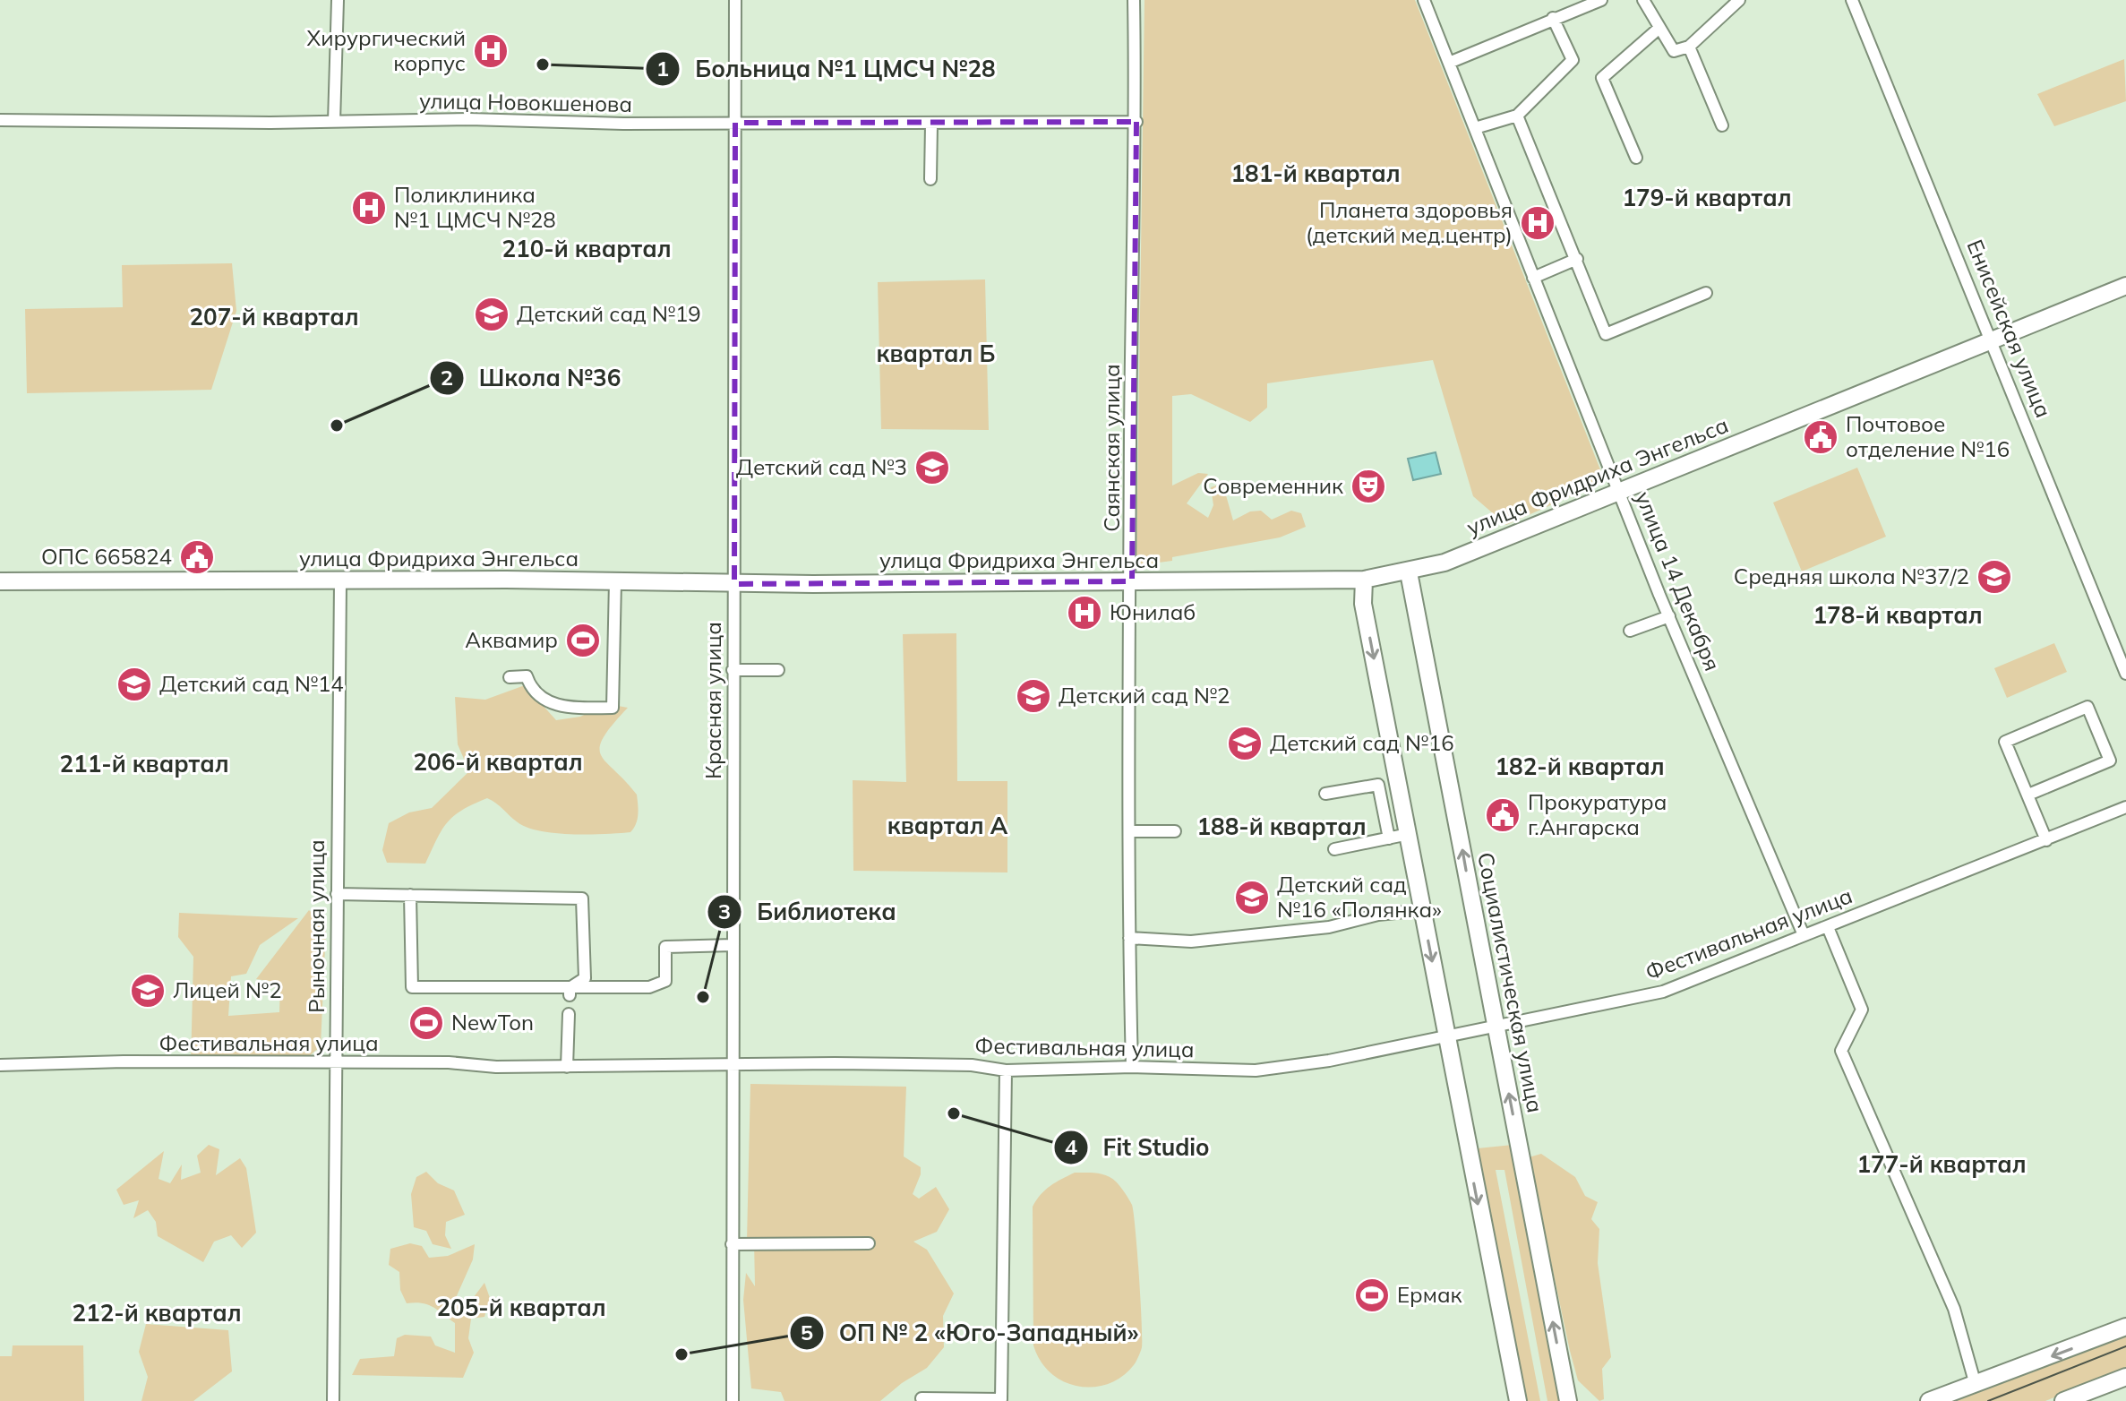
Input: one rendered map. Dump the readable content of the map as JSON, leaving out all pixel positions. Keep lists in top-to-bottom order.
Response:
{
  "streets": {
    "street": [
      "улица Новокшенова",
      "Енисейская улица",
      "Саянская улица",
      "улица Фридриха Энгельса",
      "улица 14 Декабря",
      "Красная улица",
      "Рыночная улица",
      "Фестивальная улица",
      "Социалистическая улица"
    ]
  },
  "crossings": [
    ["улица Новокшенова", "Саянская улица"],
    ["улица Новокшенова", "Красная улица"],
    ["Енисейская улица", "улица Фридриха Энгельса"],
    ["Саянская улица", "улица Фридриха Энгельса"],
    ["Саянская улица", "Фестивальная улица"],
    ["улица Фридриха Энгельса", "улица 14 Декабря"],
    ["улица Фридриха Энгельса", "Красная улица"],
    ["улица Фридриха Энгельса", "Рыночная улица"],
    ["улица Фридриха Энгельса", "Социалистическая улица"],
    ["улица 14 Декабря", "Фестивальная улица"],
    ["Красная улица", "Фестивальная улица"],
    ["Рыночная улица", "Фестивальная улица"],
    ["Фестивальная улица", "Социалистическая улица"]
  ],
  "districts": [
    "181-й квартал",
    "179-й квартал",
    "210-й квартал",
    "207-й квартал",
    "квартал Б",
    "178-й квартал",
    "206-й квартал",
    "211-й квартал",
    "182-й квартал",
    "квартал А",
    "188-й квартал",
    "177-й квартал",
    "205-й квартал",
    "212-й квартал"
  ],
  "places": {
    "hospital": [
      "Хирургический корпус",
      "Поликлиника №1 ЦМСЧ №28",
      "Планета здоровья (детский мед.центр)",
      "Юнилаб"
    ],
    "other": [
      "Больница №1 ЦМСЧ №28",
      "Школа №36",
      "Библиотека",
      "Fit Studio",
      "ОП № 2 «Юго-Западный»"
    ],
    "school or university": [
      "Детский сад №19",
      "Детский сад №3",
      "Средняя школа №37/2",
      "Детский сад №14",
      "Детский сад №2",
      "Детский сад №16",
      "Детский сад №16 «Полянка»",
      "Лицей №2"
    ],
    "public building": ["Почтовое отделение №16", "ОПС 665824", "Прокуратура г.Ангарска"],
    "theatre": ["Современник"],
    "sports": ["Аквамир", "NewTon", "Ермак"]
  }
}
